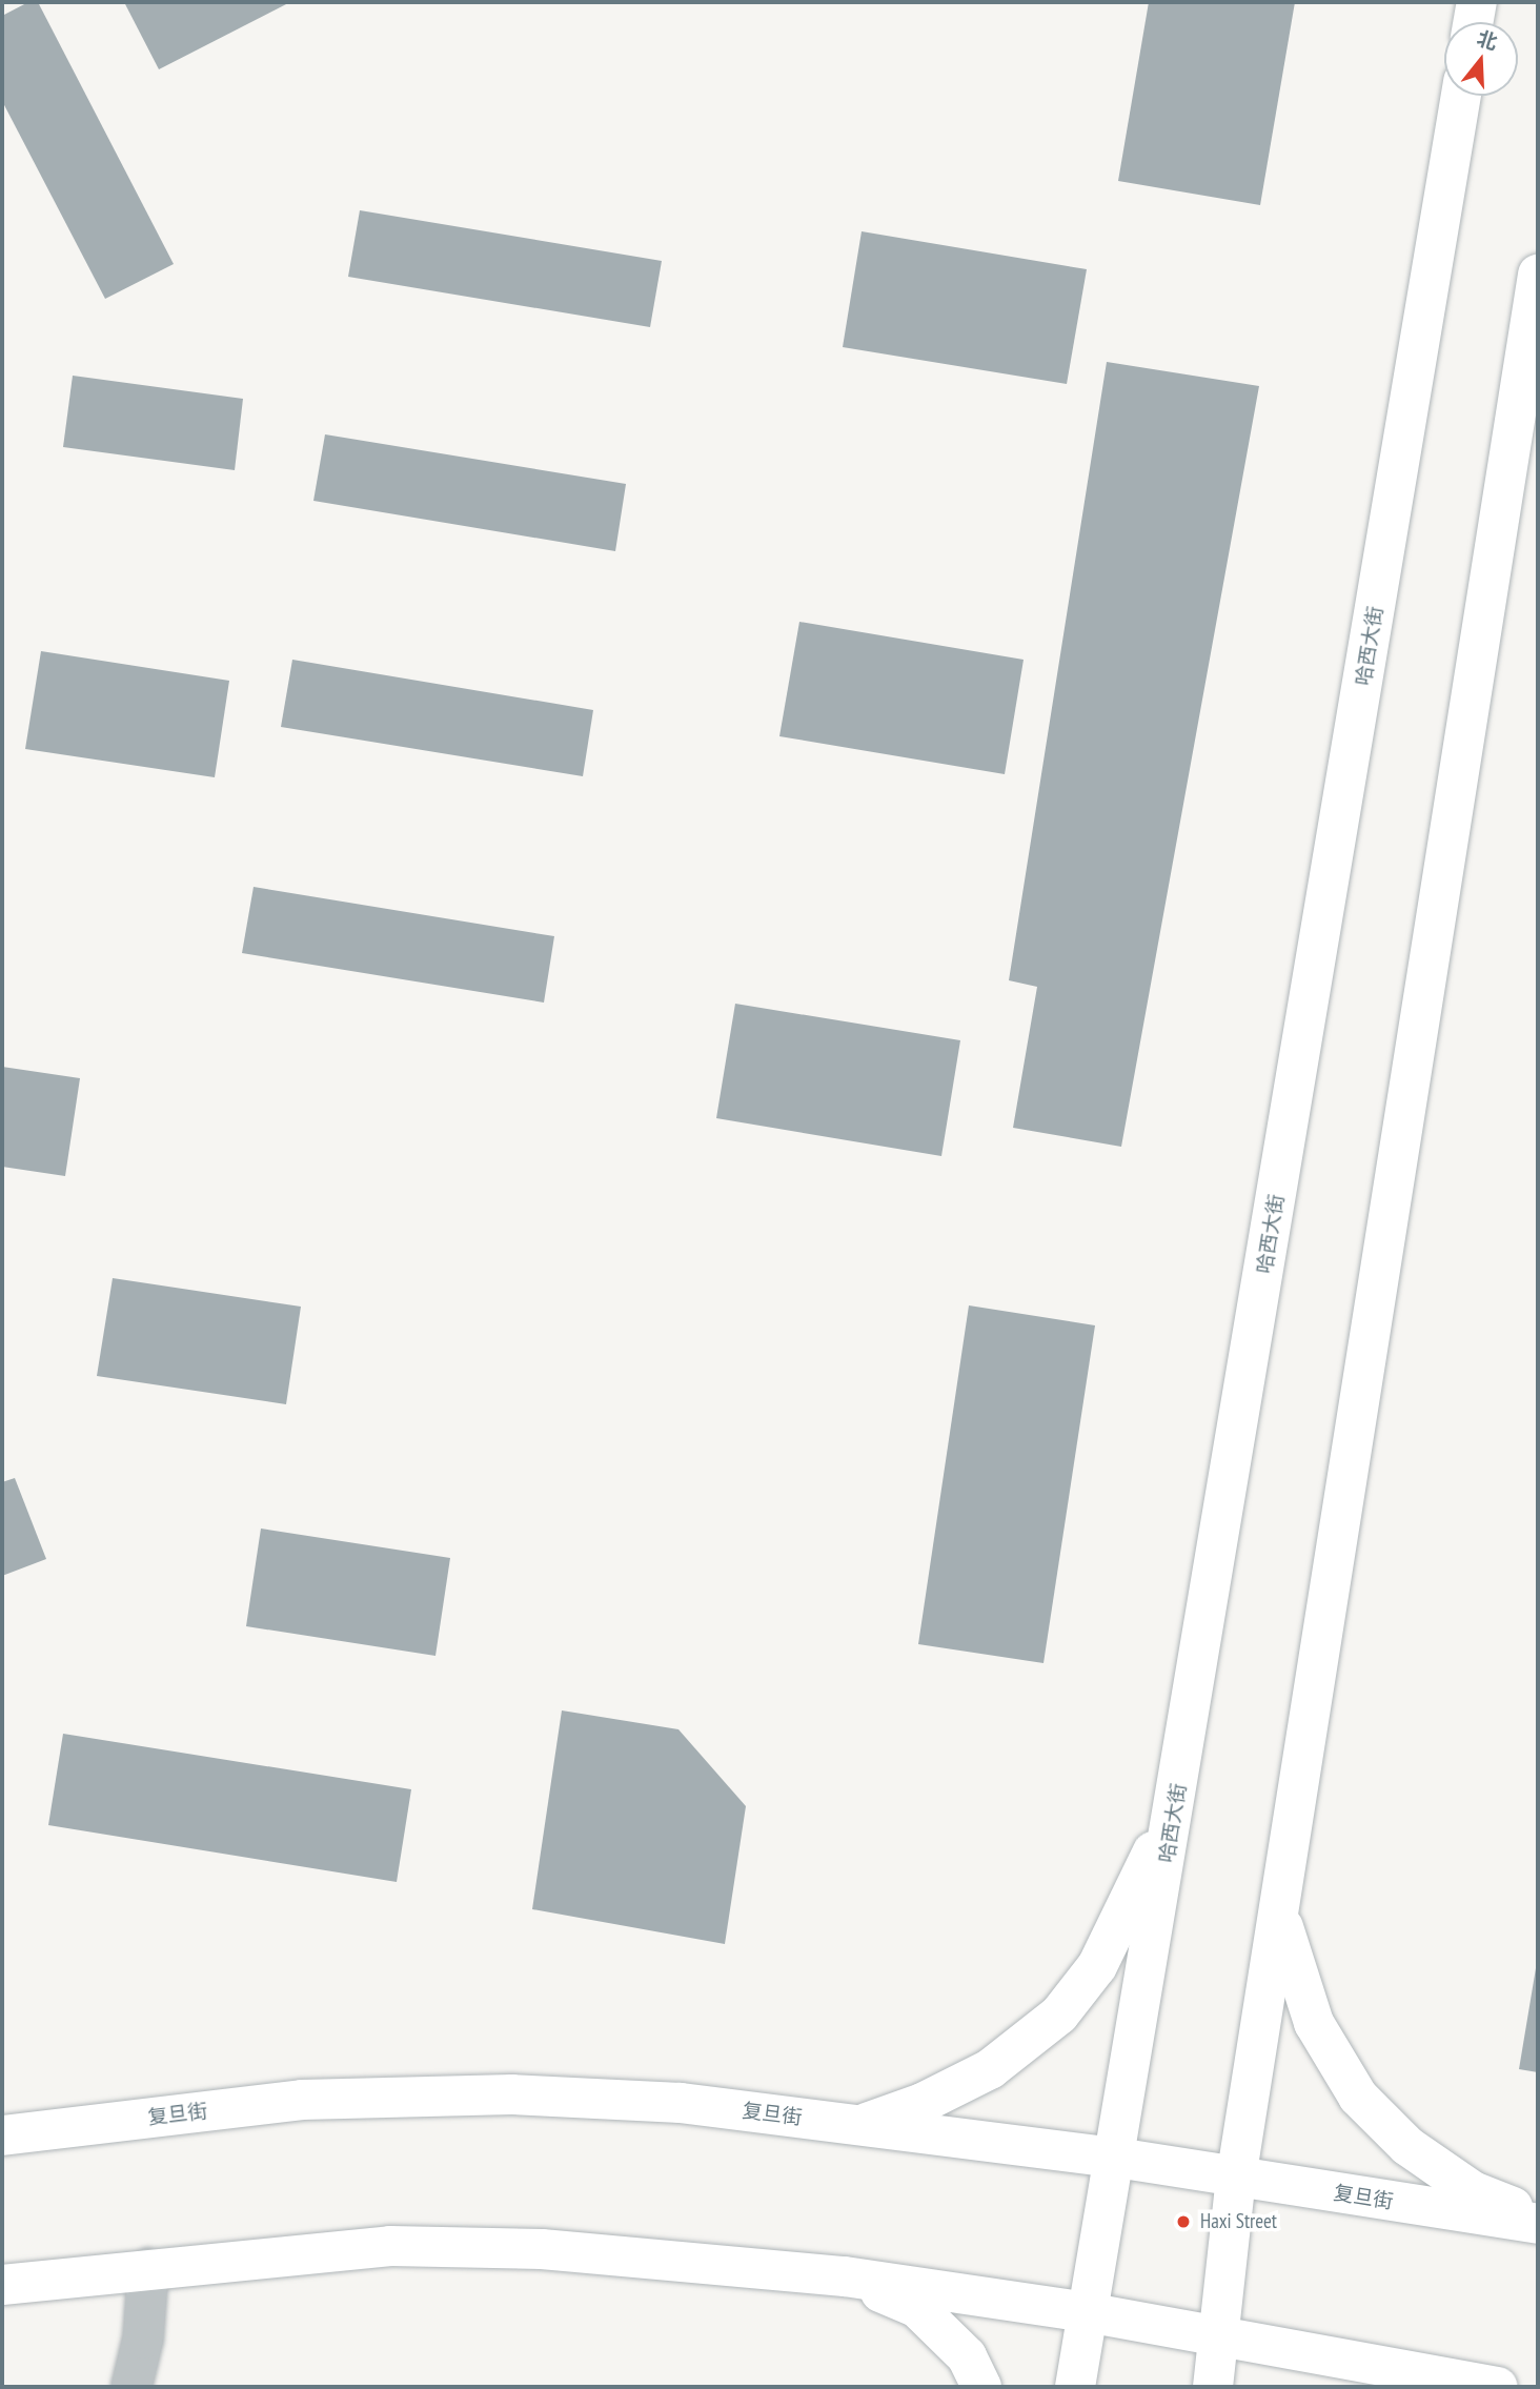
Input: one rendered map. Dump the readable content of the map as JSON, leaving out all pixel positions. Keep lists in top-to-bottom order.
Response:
{
  "streets": {
    "main road": ["哈西大街", "复旦街"]
  },
  "crossings": [
    ["哈西大街", "复旦街"]
  ],
  "places": ["Haxi Street"],
  "north": "top"
}
